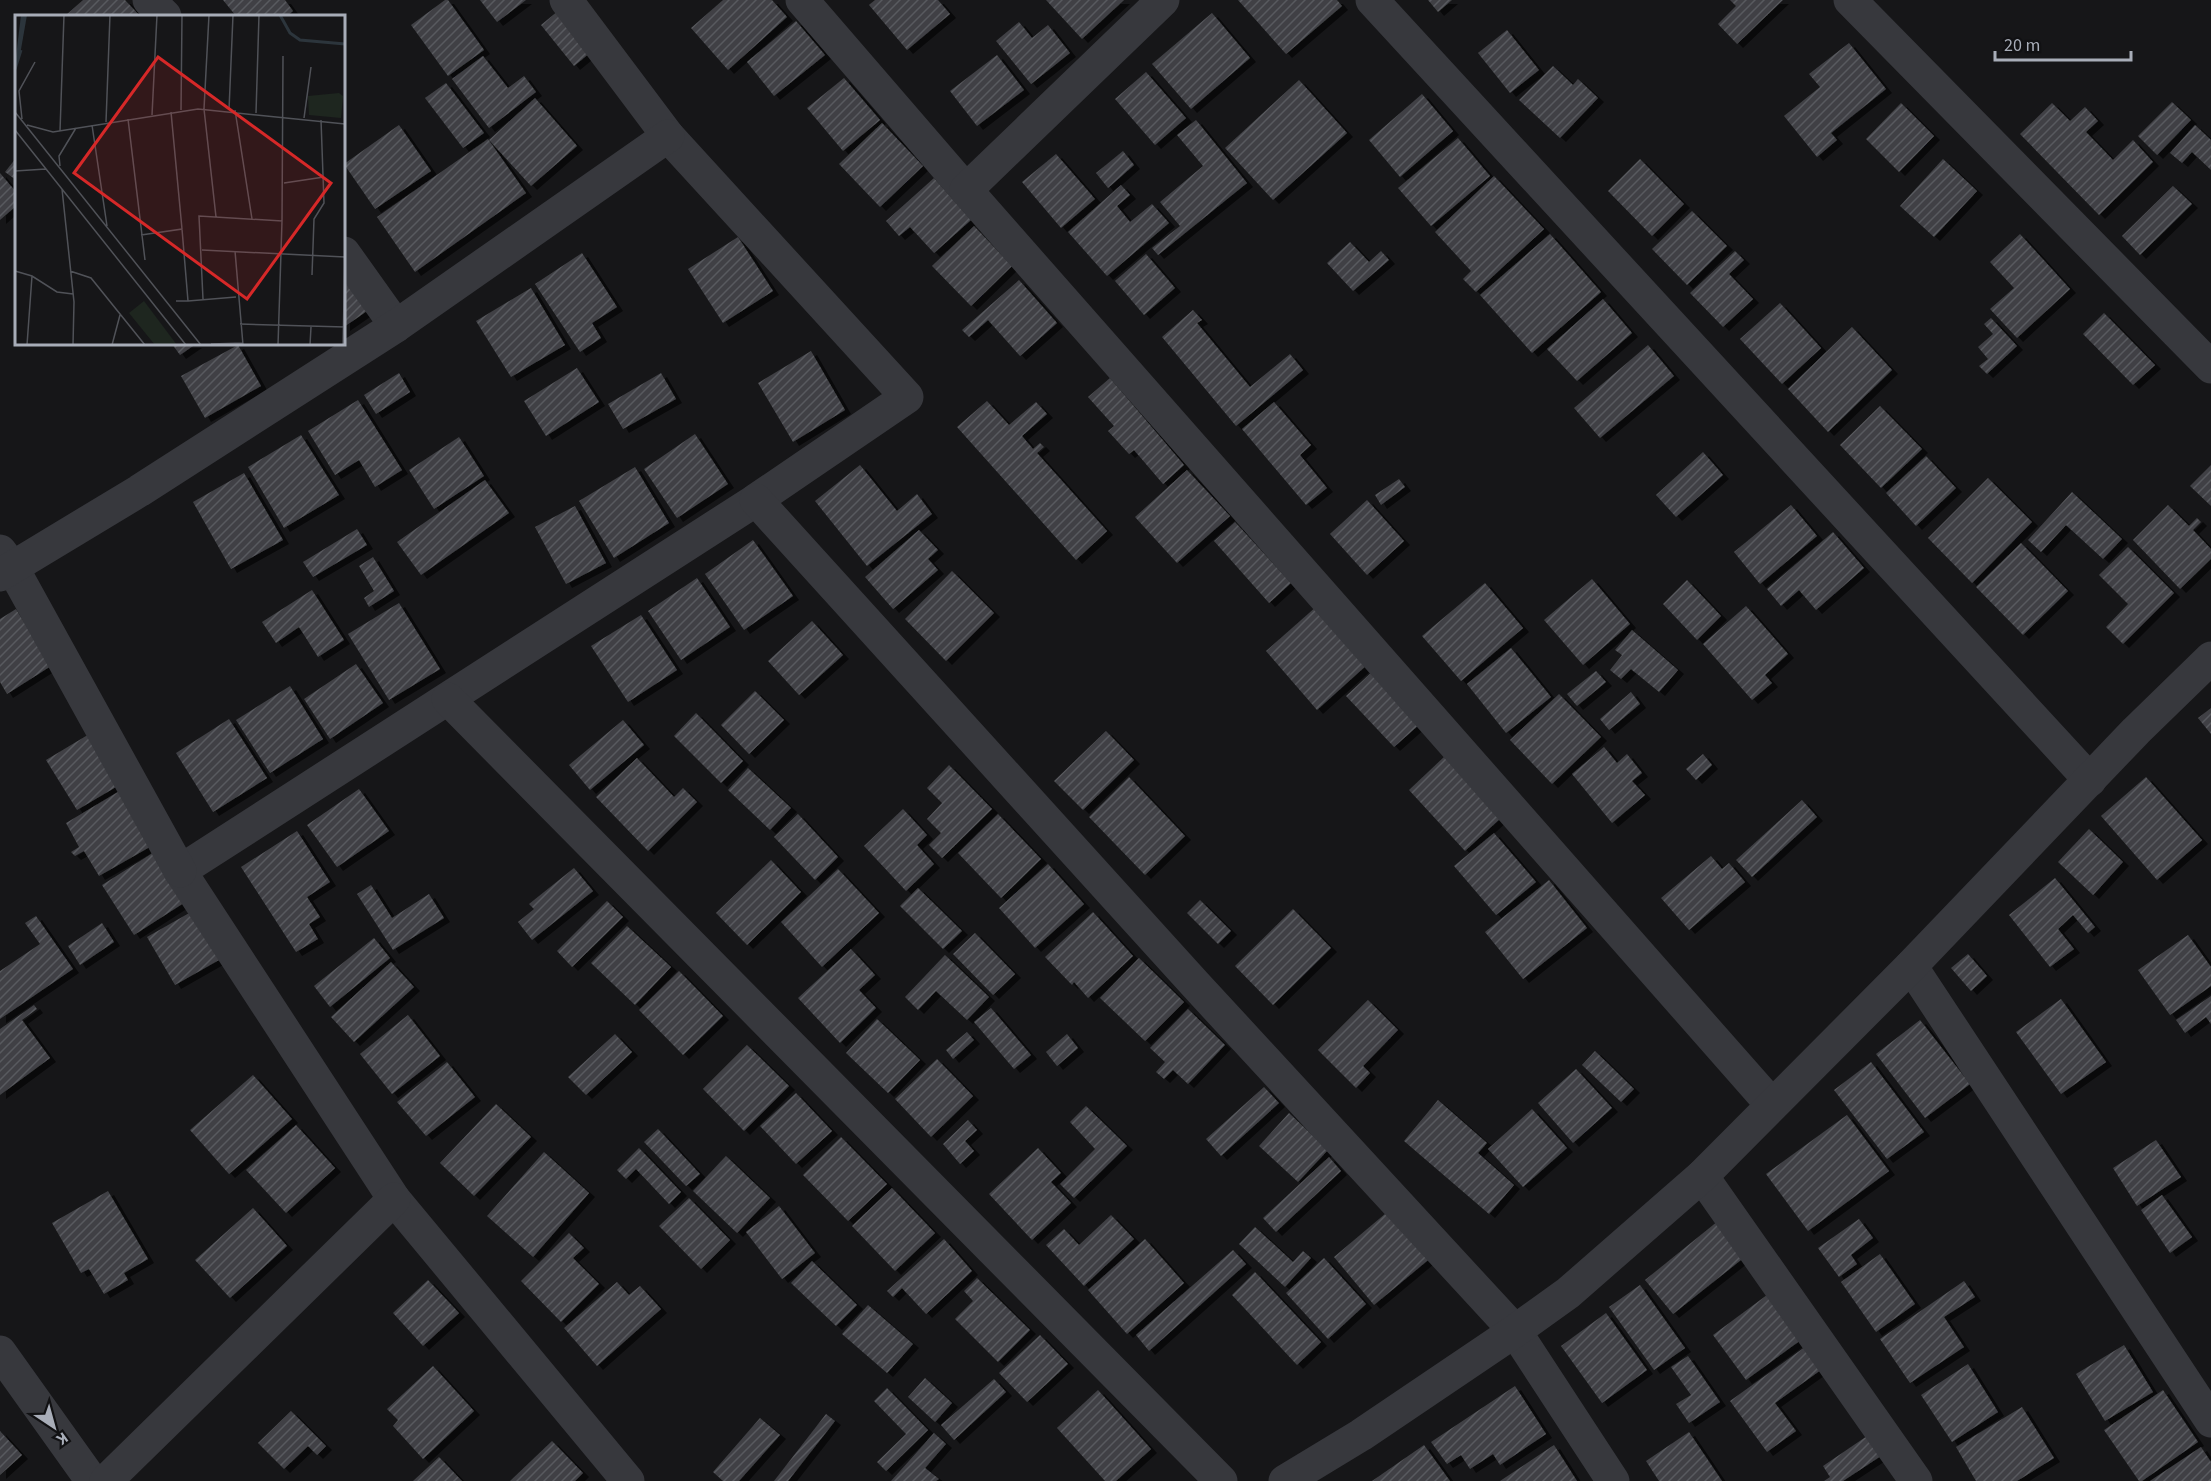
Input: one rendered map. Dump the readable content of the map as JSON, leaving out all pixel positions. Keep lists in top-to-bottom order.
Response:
{
  "scale_bar": "20 m",
  "north": "bottom right"
}
